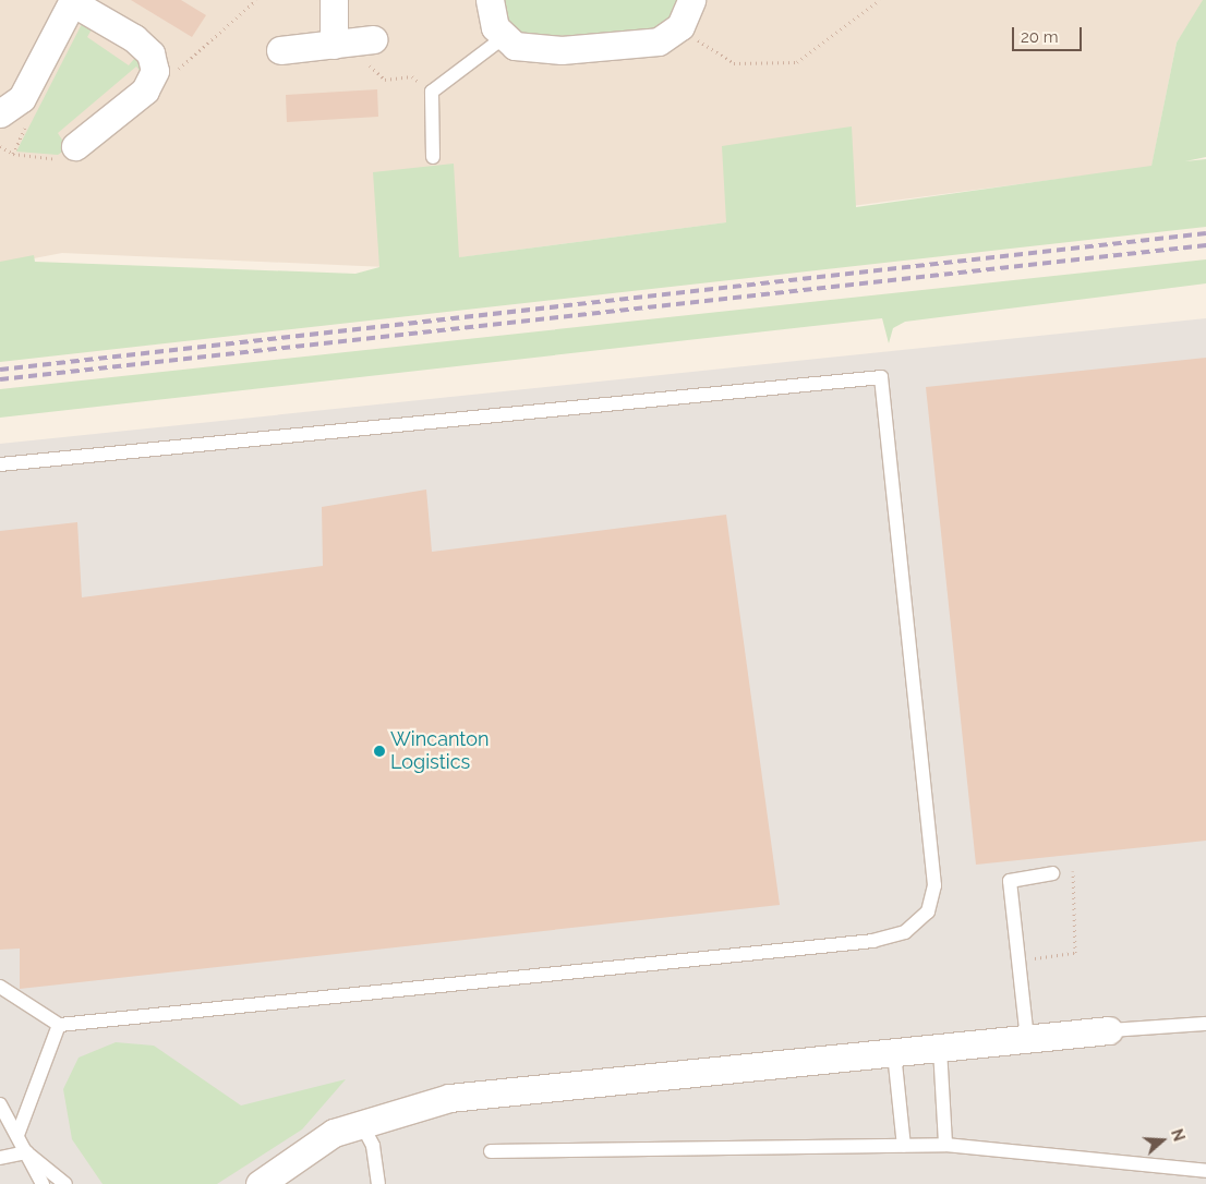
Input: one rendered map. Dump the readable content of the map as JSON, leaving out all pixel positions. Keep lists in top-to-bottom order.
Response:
{
  "places": ["Wincanton Logistics"],
  "scale_bar": "20 m",
  "north": "right"
}
